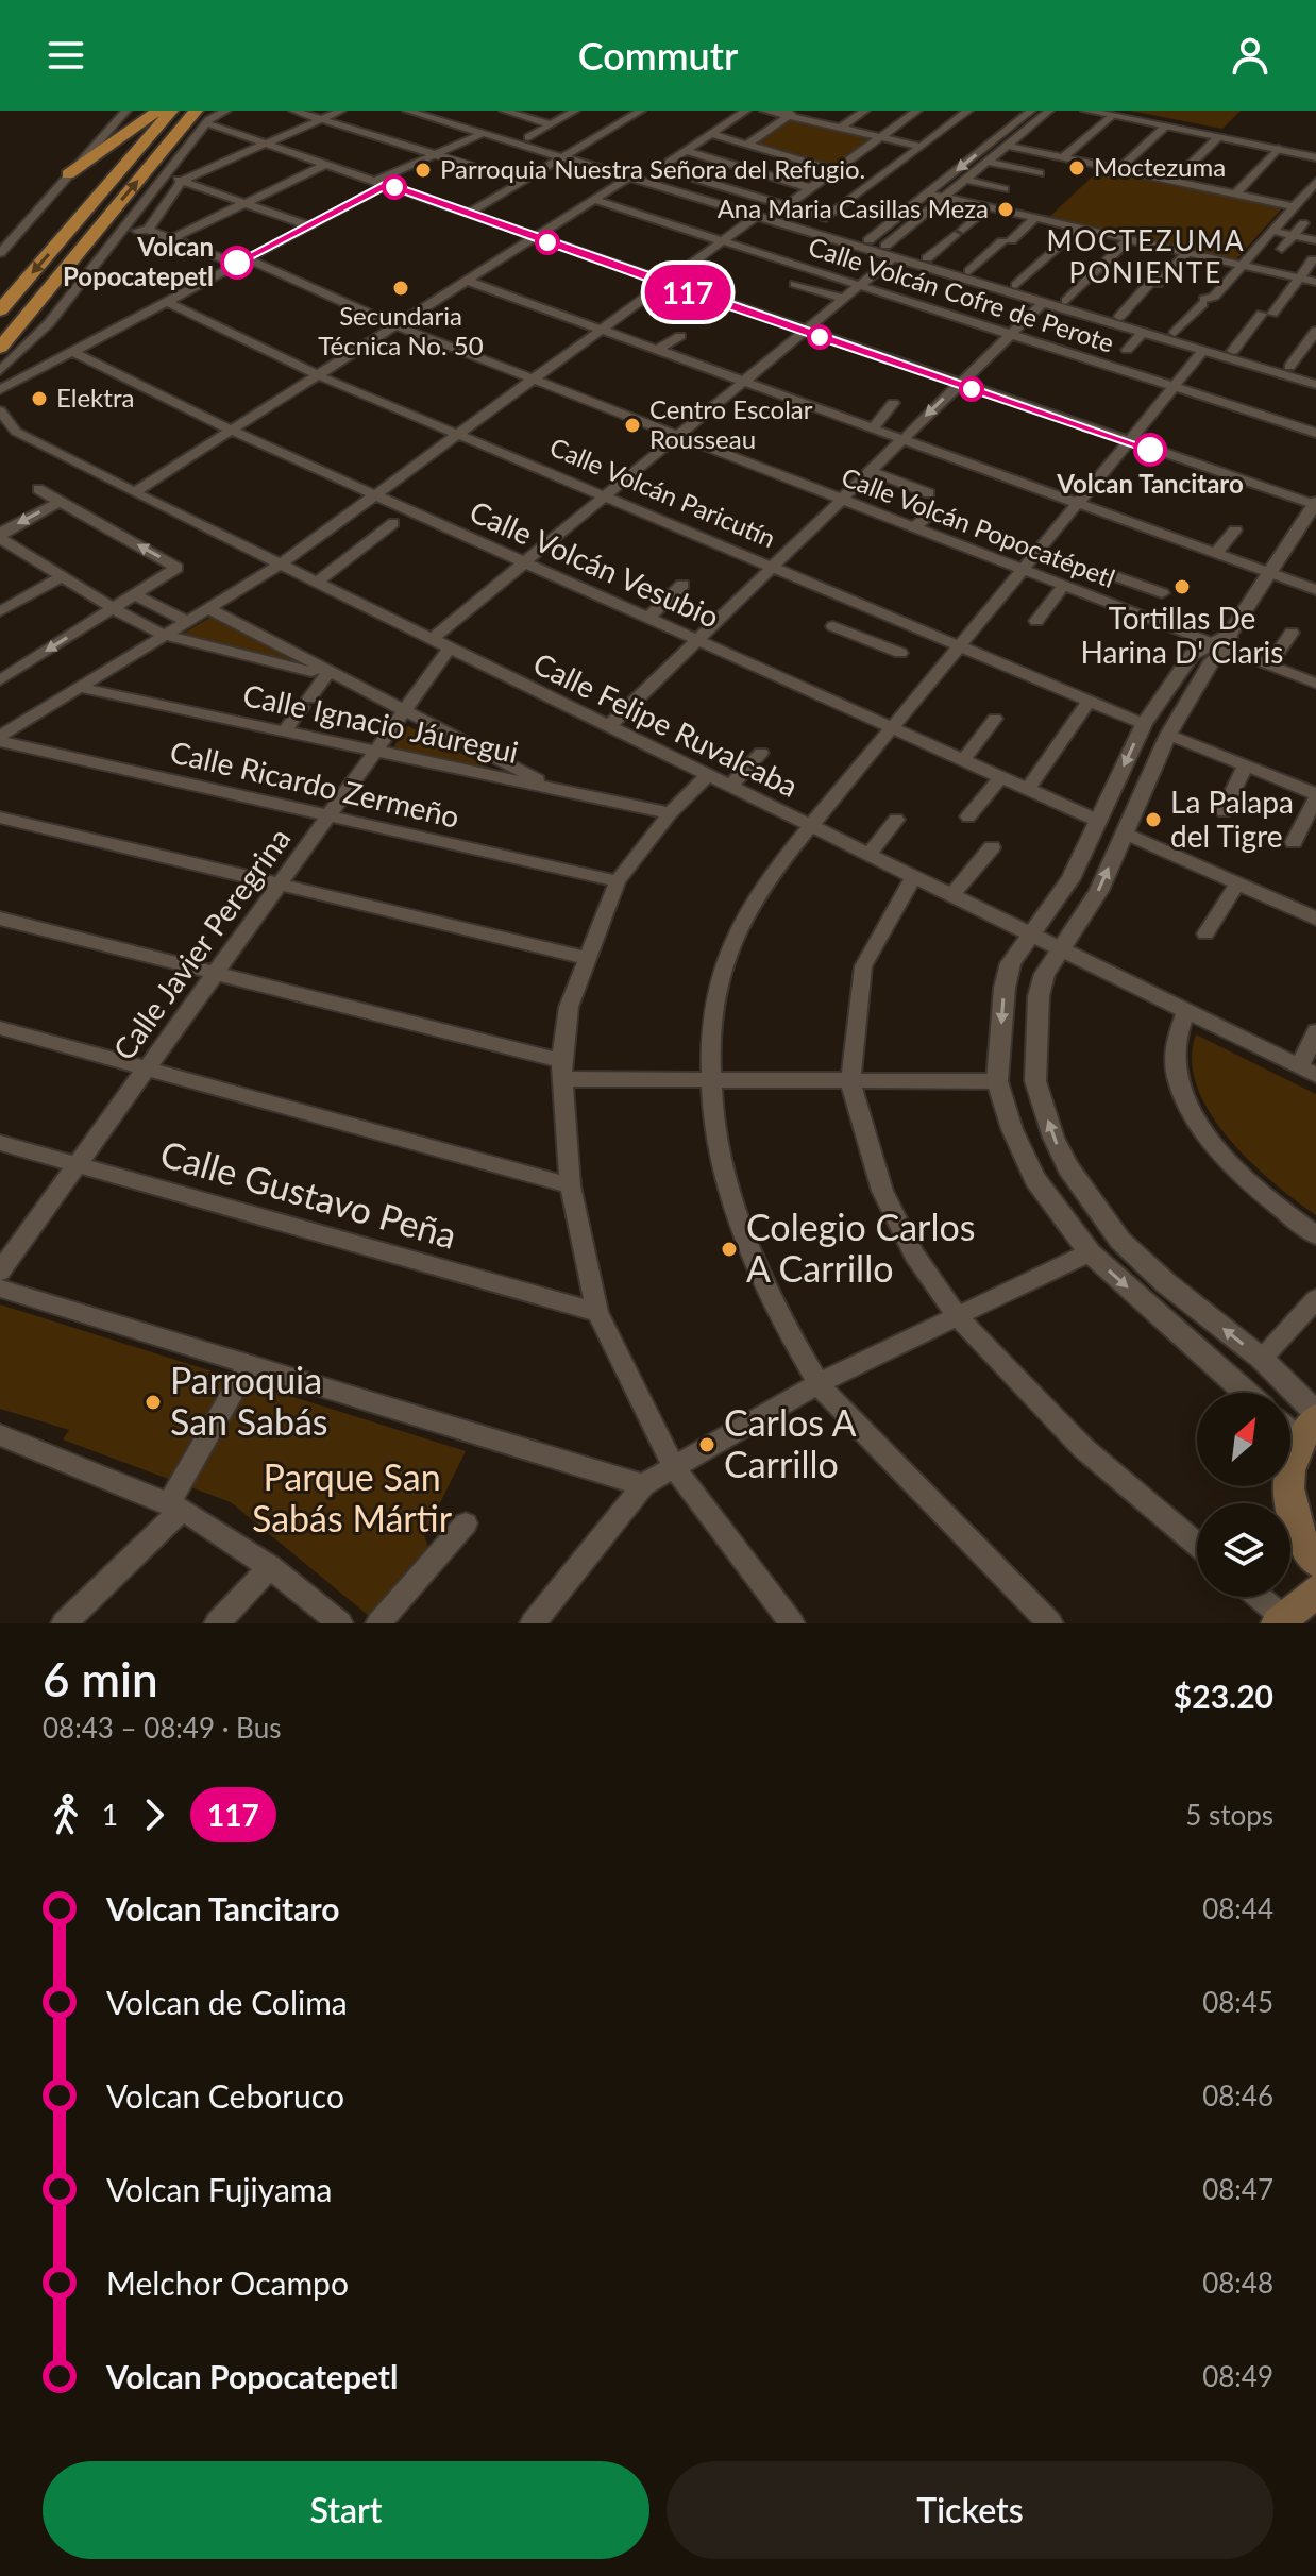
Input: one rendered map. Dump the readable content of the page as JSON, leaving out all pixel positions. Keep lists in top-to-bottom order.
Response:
{
  "streets": {
    "street": [
      "Calle Volcán Cofre de Perote",
      "Calle Volcán Paricutín",
      "Calle Volcán Popocatépetl",
      "Calle Volcán Vesubio",
      "Calle Ignacio Jáuregui",
      "Calle Felipe Ruvalcaba",
      "Calle Ricardo Zermeño",
      "Calle Javier Peregrina",
      "Calle Gustavo Peña"
    ]
  },
  "crossings": [
    ["Calle Ignacio Jáuregui", "Calle Javier Peregrina"],
    ["Calle Felipe Ruvalcaba", "Calle Javier Peregrina"],
    ["Calle Ricardo Zermeño", "Calle Javier Peregrina"],
    ["Calle Javier Peregrina", "Calle Gustavo Peña"]
  ],
  "districts": ["MOCTEZUMA PONIENTE"],
  "parks": ["Parque San Sabás Mártir"],
  "places": [
    "Moctezuma",
    "Parroquia Nuestra Señora del Refugio.",
    "Ana Maria Casillas Meza",
    "Volcan Popocatepetl",
    "Secundaria Técnica No. 50",
    "Elektra",
    "Centro Escolar Rousseau",
    "Volcan Tancitaro",
    "Tortillas De Harina D' Claris",
    "La Palapa del Tigre",
    "Colegio Carlos A Carrillo",
    "Parroquia San Sabás",
    "Carlos A Carrillo"
  ],
  "lines": ["bus line 117"],
  "north": "top right",
  "page": {
    "header": "Commutr",
    "on_map": "117",
    "heading": ["6 min", "08:43 – 08:49 · Bus", "$23.20"],
    "legs": ["1", "117", "5 stops"],
    "list": [
      {
        "name": "Volcan Tancitaro",
        "value": "08:44"
      },
      {
        "name": "Volcan de Colima",
        "value": "08:45"
      },
      {
        "name": "Volcan Ceboruco",
        "value": "08:46"
      },
      {
        "name": "Volcan Fujiyama",
        "value": "08:47"
      },
      {
        "name": "Melchor Ocampo",
        "value": "08:48"
      },
      {
        "name": "Volcan Popocatepetl",
        "value": "08:49"
      }
    ],
    "buttons": ["Start", "Tickets"]
  }
}
